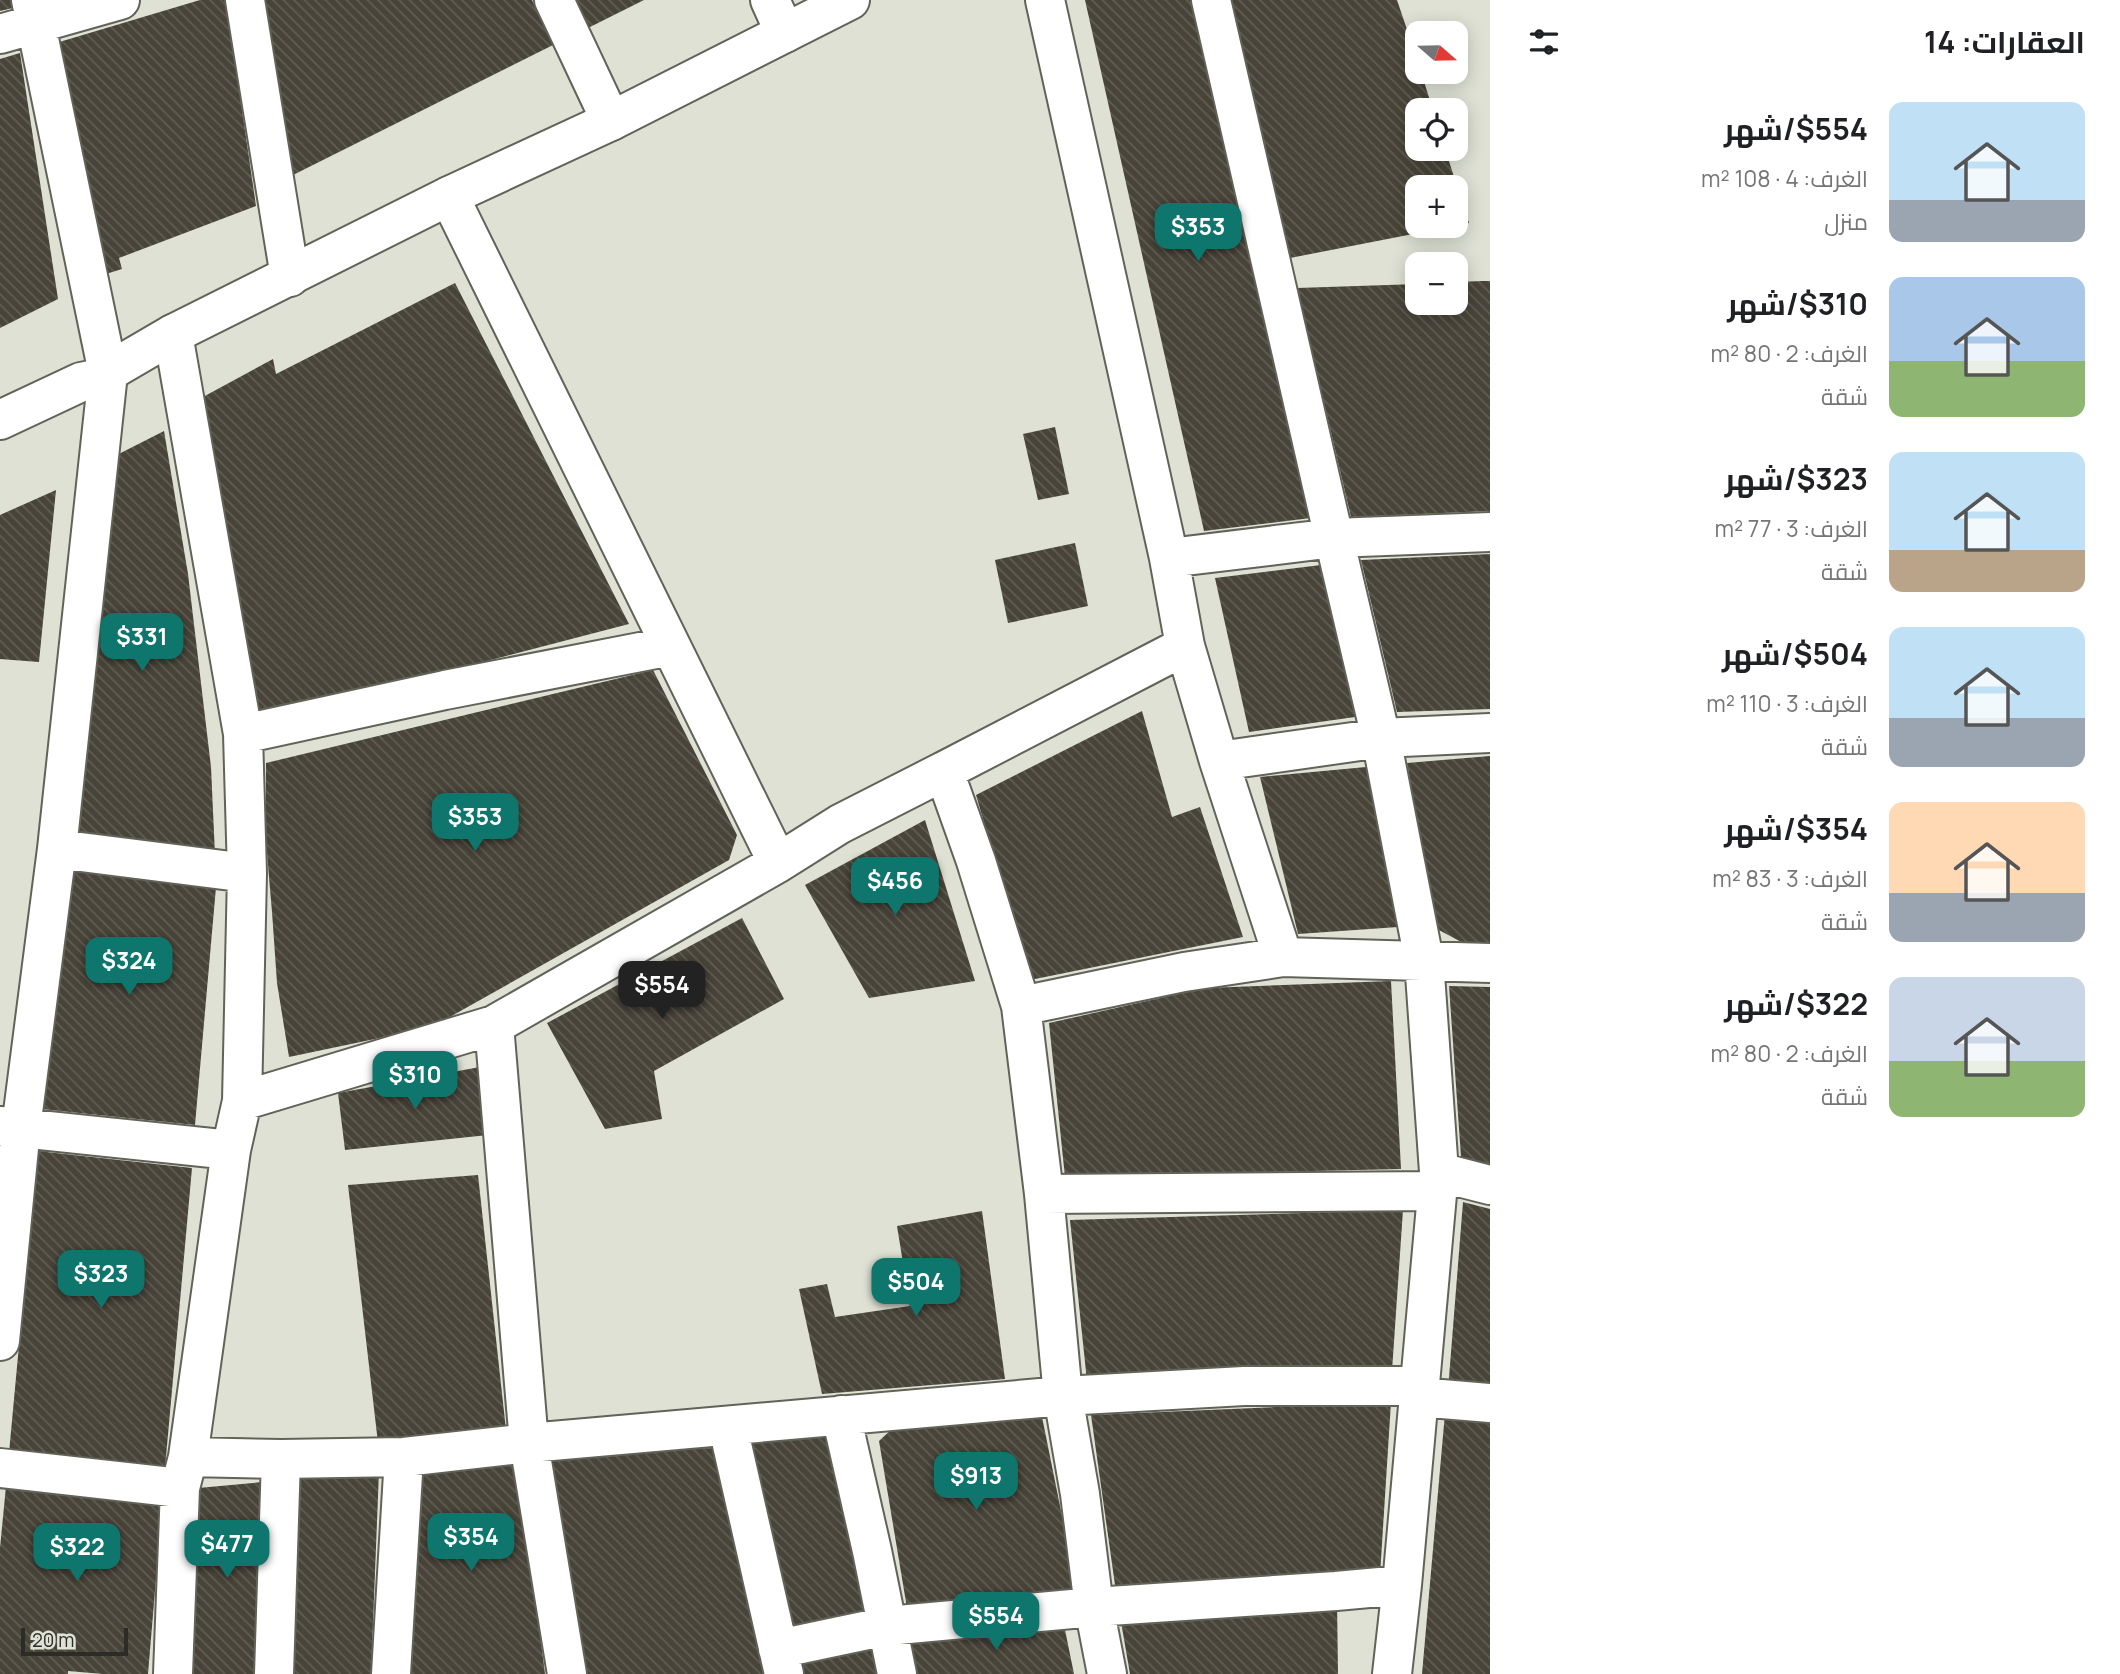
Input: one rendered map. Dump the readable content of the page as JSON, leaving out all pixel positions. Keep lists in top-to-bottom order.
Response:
{
  "scale_bar": "20 m",
  "north": "right",
  "page": {
    "heading": "العقارات: 14",
    "map_buttons": ["+", "−"],
    "list": [
      {
        "name": "$554/شهر",
        "note": "الغرف: 4 · 108 m² · منزل"
      },
      {
        "name": "$310/شهر",
        "note": "الغرف: 2 · 80 m² · شقة"
      },
      {
        "name": "$323/شهر",
        "note": "الغرف: 3 · 77 m² · شقة"
      },
      {
        "name": "$504/شهر",
        "note": "الغرف: 3 · 110 m² · شقة"
      },
      {
        "name": "$354/شهر",
        "note": "الغرف: 3 · 83 m² · شقة"
      },
      {
        "name": "$322/شهر",
        "note": "الغرف: 2 · 80 m² · شقة"
      }
    ],
    "price": [
      "$353",
      "$331",
      "$353",
      "$456",
      "$324",
      "$554",
      "$310",
      "$323",
      "$504",
      "$913",
      "$354",
      "$477",
      "$322",
      "$554"
    ],
    "scale": "20 m"
  }
}
